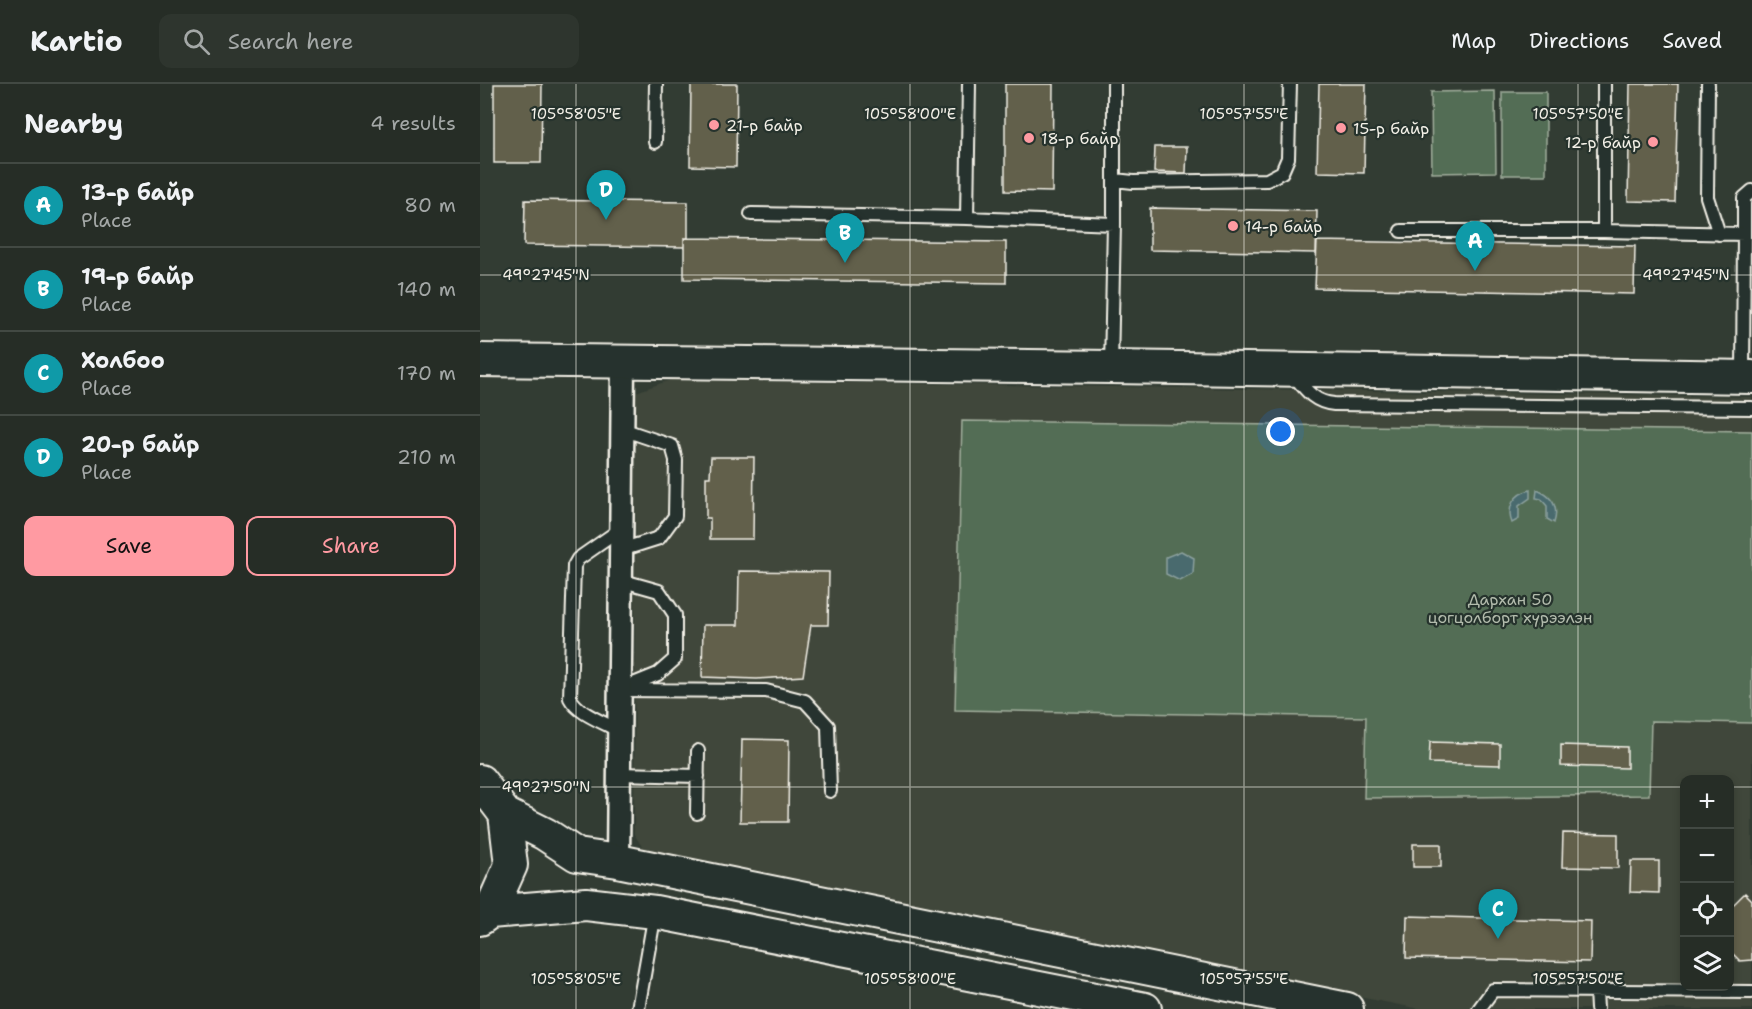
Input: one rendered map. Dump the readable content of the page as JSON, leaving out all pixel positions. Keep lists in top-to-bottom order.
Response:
{
  "parks": ["Дархан 50 цогцолборт хүрээлэн"],
  "places": [
    "21-р байр",
    "15-р байр",
    "18-р байр",
    "12-р байр",
    "14-р байр"
  ],
  "page": {
    "header": "Kartio",
    "search": "Search here",
    "nav": ["Map", "Directions", "Saved"],
    "heading": ["Nearby", "4 results"],
    "list": [
      {
        "mark": "A",
        "name": "13-р байр",
        "note": "Place",
        "value": "80 m"
      },
      {
        "mark": "B",
        "name": "19-р байр",
        "note": "Place",
        "value": "140 m"
      },
      {
        "mark": "C",
        "name": "Холбоо",
        "note": "Place",
        "value": "170 m"
      },
      {
        "mark": "D",
        "name": "20-р байр",
        "note": "Place",
        "value": "210 m"
      }
    ],
    "pins": [
      "D",
      "B",
      "A",
      "C"
    ],
    "buttons": ["Save", "Share"],
    "map_buttons": ["+", "−"]
  },
  "coordinates": [
    "105°58'05\"E",
    "105°58'00\"E",
    "105°57'55\"E",
    "105°57'50\"E",
    "49°27'45\"N",
    "49°27'50\"N"
  ]
}
